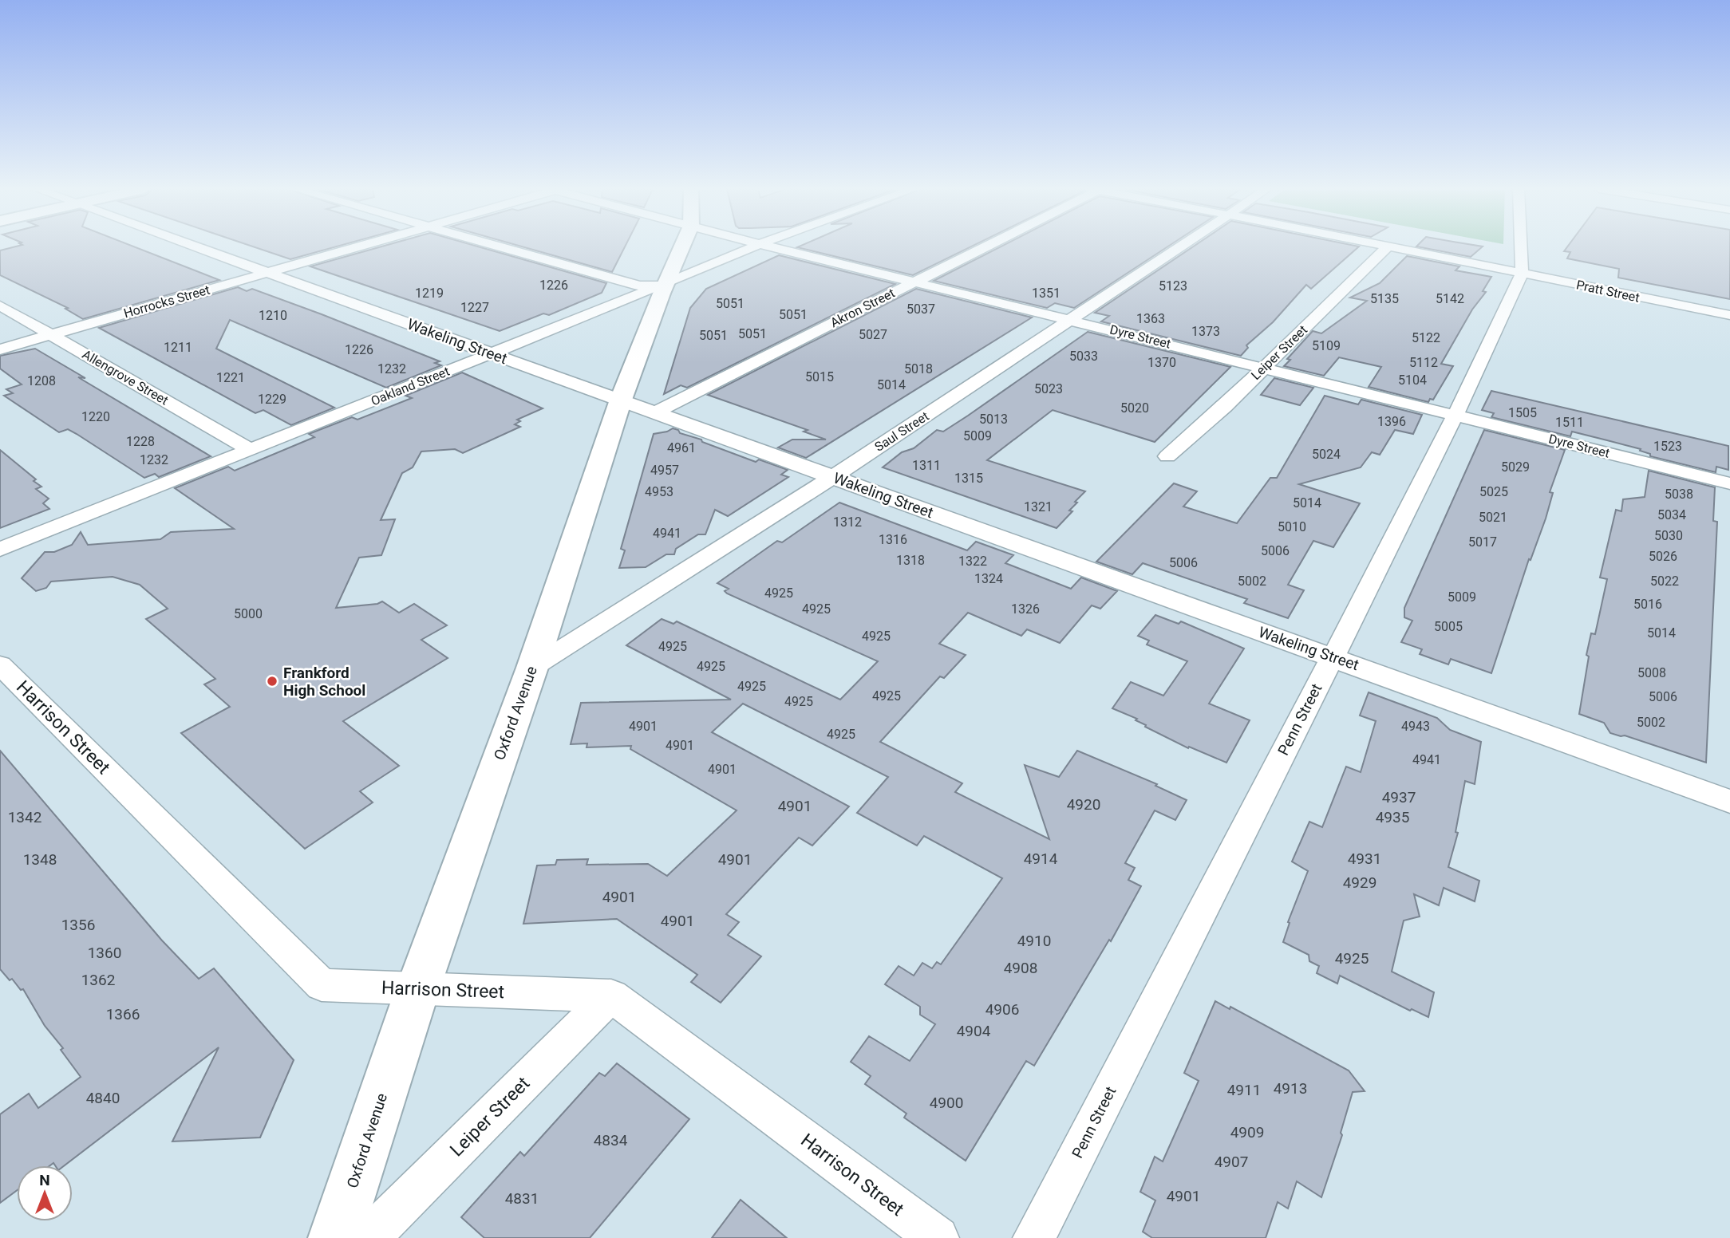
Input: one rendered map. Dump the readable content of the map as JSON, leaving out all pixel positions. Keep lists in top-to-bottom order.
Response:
{
  "streets": {
    "street": [
      "Pratt Street",
      "Horrocks Street",
      "Akron Street",
      "Dyre Street",
      "Wakeling Street",
      "Leiper Street",
      "Allengrove Street",
      "Oakland Street",
      "Saul Street",
      "Oxford Avenue",
      "Penn Street",
      "Harrison Street"
    ]
  },
  "crossings": [
    ["Pratt Street", "Penn Street"],
    ["Horrocks Street", "Wakeling Street"],
    ["Horrocks Street", "Allengrove Street"],
    ["Akron Street", "Dyre Street"],
    ["Akron Street", "Wakeling Street"],
    ["Dyre Street", "Leiper Street"],
    ["Dyre Street", "Saul Street"],
    ["Dyre Street", "Penn Street"],
    ["Wakeling Street", "Oakland Street"],
    ["Wakeling Street", "Saul Street"],
    ["Wakeling Street", "Oxford Avenue"],
    ["Wakeling Street", "Penn Street"],
    ["Leiper Street", "Harrison Street"],
    ["Allengrove Street", "Oakland Street"],
    ["Oakland Street", "Oxford Avenue"],
    ["Saul Street", "Oxford Avenue"],
    ["Oxford Avenue", "Harrison Street"]
  ],
  "places": ["Frankford High School"],
  "house_numbers": [
    "1226",
    "5123",
    "1219",
    "1351",
    "5135",
    "5142",
    "5051",
    "1227",
    "5037",
    "5051",
    "1210",
    "1363",
    "1373",
    "5051",
    "5027",
    "5051",
    "5122",
    "5109",
    "1211",
    "1226",
    "5033",
    "1370",
    "5112",
    "1232",
    "5018",
    "5015",
    "1221",
    "5104",
    "1208",
    "5014",
    "5023",
    "1229",
    "5020",
    "1505",
    "1220",
    "5013",
    "1396",
    "1511",
    "5009",
    "1228",
    "1523",
    "4961",
    "5024",
    "1232",
    "1311",
    "5029",
    "4957",
    "1315",
    "4953",
    "5025",
    "5038",
    "5014",
    "1321",
    "5034",
    "5021",
    "1312",
    "5010",
    "4941",
    "5030",
    "1316",
    "5017",
    "5006",
    "5026",
    "1318",
    "1322",
    "5006",
    "1324",
    "5002",
    "5022",
    "4925",
    "5009",
    "5016",
    "4925",
    "1326",
    "5000",
    "5005",
    "5014",
    "4925",
    "4925",
    "4925",
    "5008",
    "4925",
    "4925",
    "5006",
    "4925",
    "5002",
    "4901",
    "4943",
    "4925",
    "4901",
    "4941",
    "4901",
    "4937",
    "4920",
    "4901",
    "1342",
    "4935",
    "4914",
    "4931",
    "1348",
    "4901",
    "4929",
    "4901",
    "4901",
    "1356",
    "4910",
    "1360",
    "4925",
    "4908",
    "1362",
    "4906",
    "1366",
    "4904",
    "4913",
    "4911",
    "4840",
    "4900",
    "4909",
    "4834",
    "4907",
    "4901",
    "4831"
  ],
  "north": "top"
}
